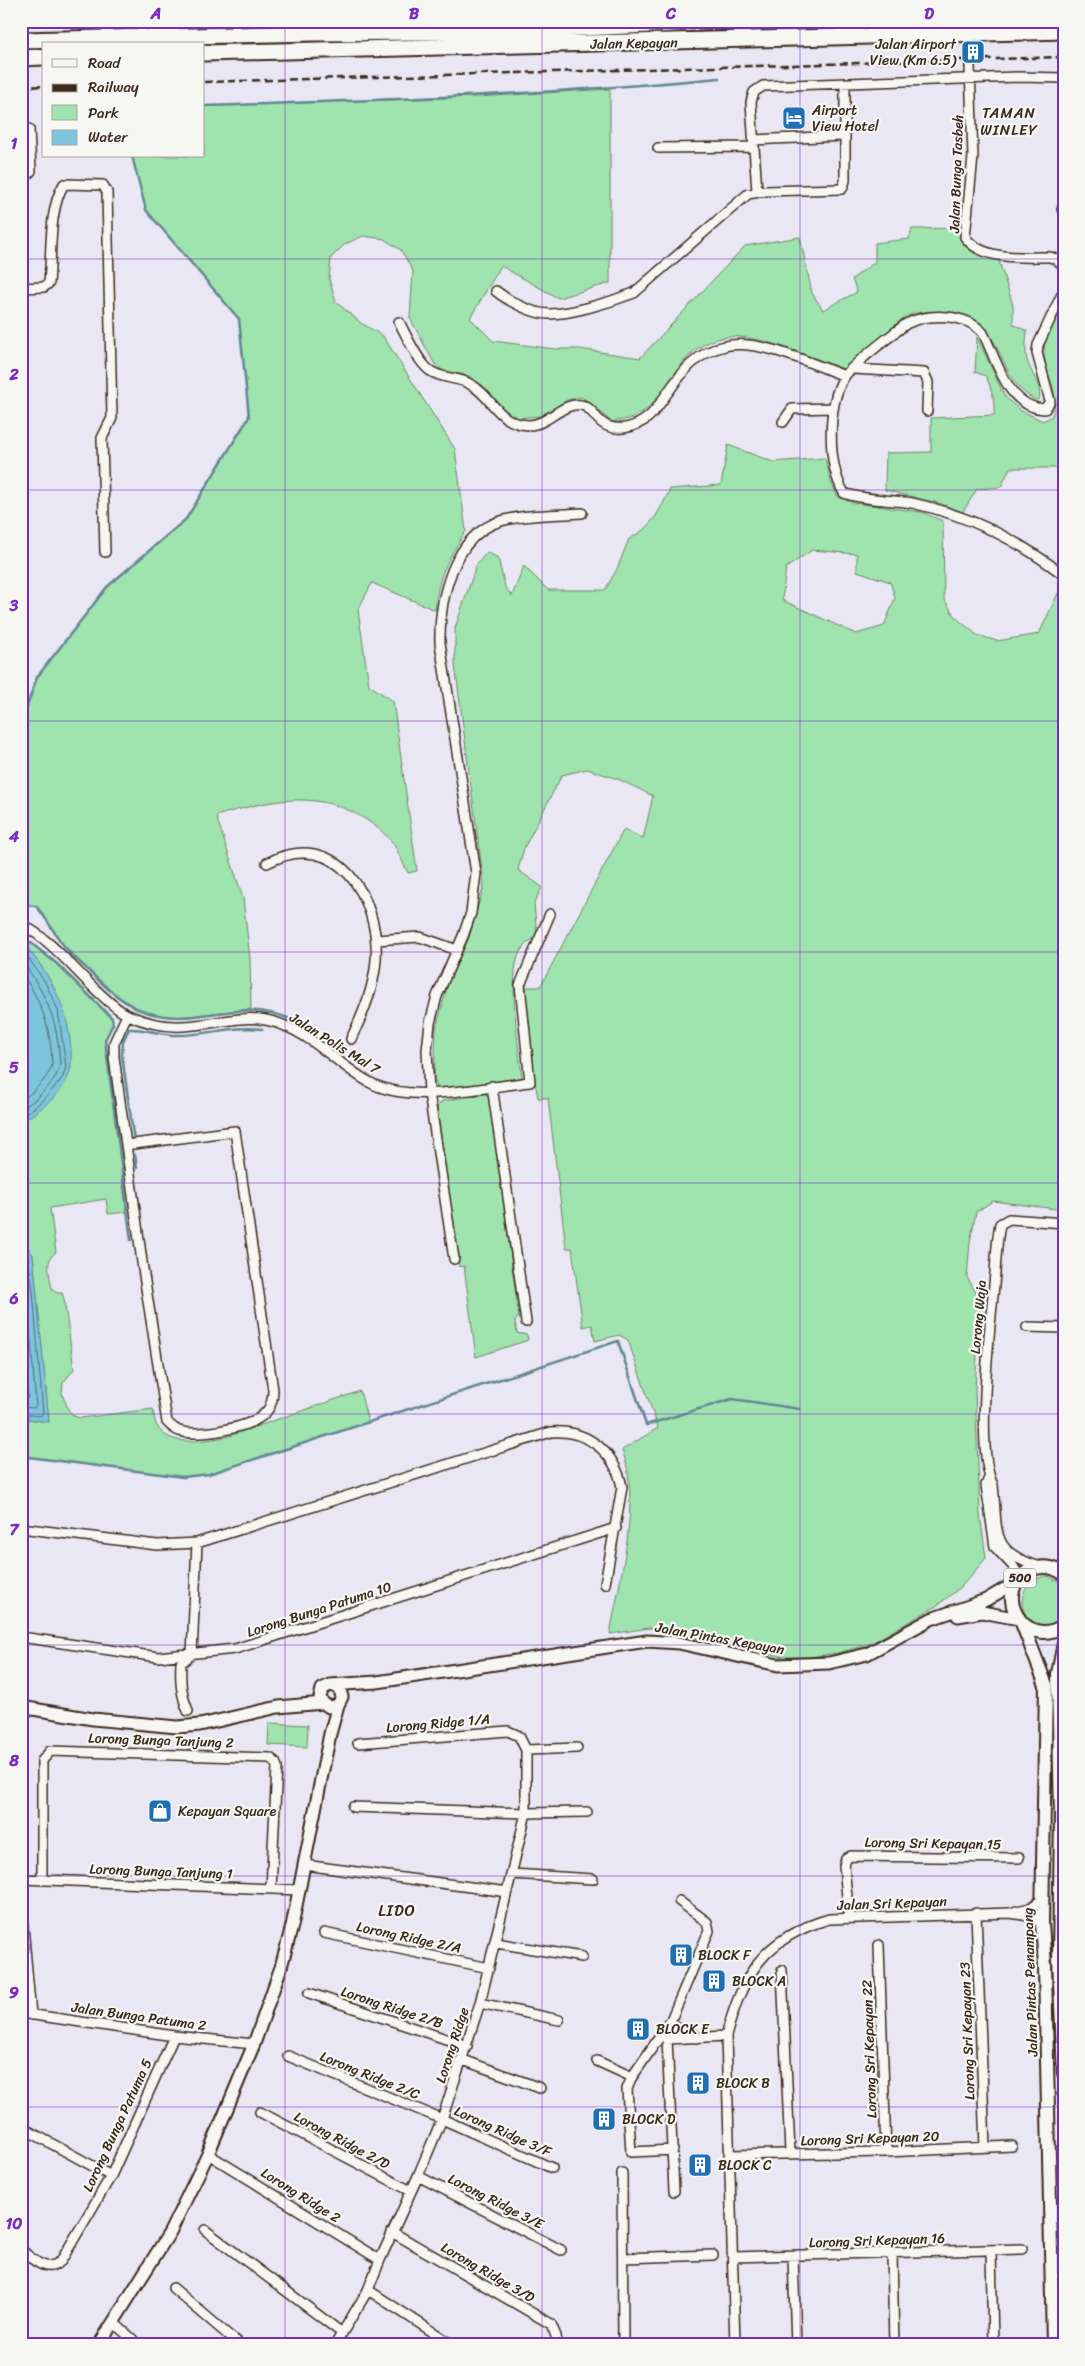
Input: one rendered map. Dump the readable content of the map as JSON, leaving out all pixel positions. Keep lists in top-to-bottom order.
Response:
{
  "streets": {
    "highway": ["Jalan Kepayan"],
    "main road": ["500", "Jalan Pintas Penampang"],
    "street": [
      "Jalan Bunga Tasbeh",
      "Jalan Polis Mal 7",
      "Lorong Waja",
      "Lorong Bunga Patuma 10",
      "Jalan Pintas Kepayan",
      "Lorong Ridge 1/A",
      "Lorong Bunga Tanjung 2",
      "Lorong Sri Kepayan 15",
      "Lorong Bunga Tanjung 1",
      "Jalan Sri Kepayan",
      "Lorong Ridge 2/A",
      "Lorong Ridge 2/B",
      "Jalan Bunga Patuma 2",
      "Lorong Sri Kepayan 23",
      "Lorong Ridge",
      "Lorong Sri Kepayan 22",
      "Lorong Ridge 2/C",
      "Lorong Bunga Patuma 5",
      "Lorong Ridge 3/F",
      "Lorong Sri Kepayan 20",
      "Lorong Ridge 2/D",
      "Lorong Ridge 2",
      "Lorong Ridge 3/E",
      "Lorong Sri Kepayan 16",
      "Lorong Ridge 3/D"
    ]
  },
  "crossings": [
    ["Jalan Kepayan", "Jalan Bunga Tasbeh"],
    ["Lorong Waja", "500"],
    ["Lorong Waja", "Jalan Pintas Kepayan"],
    ["500", "Jalan Pintas Kepayan"],
    ["500", "Jalan Pintas Penampang"],
    ["Jalan Pintas Kepayan", "Jalan Pintas Penampang"],
    ["Lorong Ridge 1/A", "Lorong Ridge"],
    ["Lorong Bunga Tanjung 2", "Lorong Bunga Tanjung 1"],
    ["Lorong Sri Kepayan 15", "Jalan Sri Kepayan"],
    ["Jalan Sri Kepayan", "Jalan Pintas Penampang"],
    ["Jalan Sri Kepayan", "Lorong Sri Kepayan 23"],
    ["Jalan Sri Kepayan", "Lorong Sri Kepayan 20"],
    ["Jalan Sri Kepayan", "Lorong Sri Kepayan 16"],
    ["Lorong Ridge 2/A", "Lorong Ridge"],
    ["Lorong Ridge 2/B", "Lorong Ridge"],
    ["Jalan Bunga Patuma 2", "Lorong Bunga Patuma 5"],
    ["Lorong Sri Kepayan 23", "Lorong Sri Kepayan 20"],
    ["Lorong Ridge", "Lorong Ridge 2/C"],
    ["Lorong Ridge", "Lorong Ridge 3/F"],
    ["Lorong Ridge", "Lorong Ridge 2/D"],
    ["Lorong Ridge", "Lorong Ridge 2"],
    ["Lorong Ridge", "Lorong Ridge 3/E"],
    ["Lorong Ridge", "Lorong Ridge 3/D"],
    ["Lorong Sri Kepayan 22", "Lorong Sri Kepayan 20"],
    ["Lorong Ridge 2/C", "Lorong Ridge 3/F"]
  ],
  "districts": ["TAMAN WINLEY", "LIDO"],
  "places": {
    "building": [
      "Jalan Airport View (Km 6.5)",
      "BLOCK F",
      "BLOCK A",
      "BLOCK E",
      "BLOCK B",
      "BLOCK D",
      "BLOCK C"
    ],
    "hotel": ["Airport View Hotel"],
    "shop": ["Kepayan Square"]
  },
  "legend": [
    "Road",
    "Railway",
    "Park",
    "Water"
  ],
  "grid": {
    "columns": [
      "A",
      "B",
      "C",
      "D"
    ],
    "rows": [
      "1",
      "2",
      "3",
      "4",
      "5",
      "6",
      "7",
      "8",
      "9",
      "10"
    ]
  }
}
